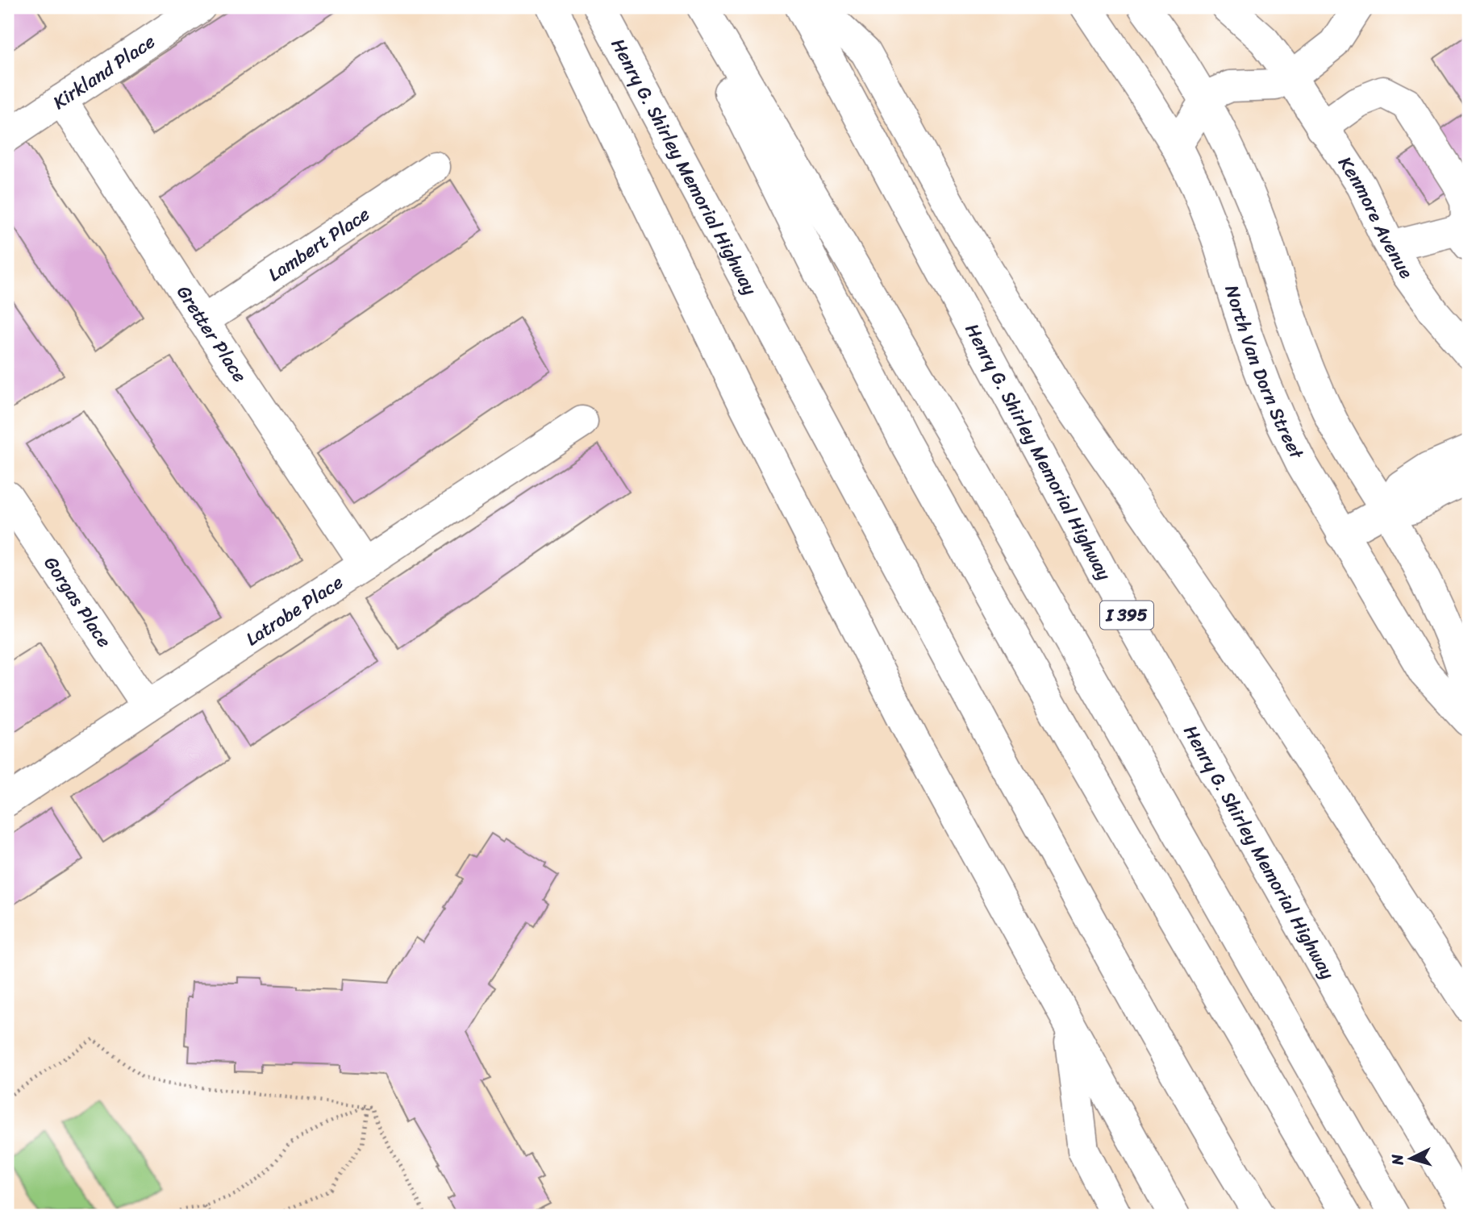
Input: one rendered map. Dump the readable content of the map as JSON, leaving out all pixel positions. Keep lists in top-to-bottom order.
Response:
{
  "streets": {
    "main road": [
      "Kirkland Place",
      "Henry G. Shirley Memorial Highway",
      "Kenmore Avenue",
      "Lambert Place",
      "Gretter Place",
      "North Van Dorn Street",
      "Gorgas Place",
      "Latrobe Place",
      "I 395"
    ]
  },
  "crossings": [
    ["Kirkland Place", "Gretter Place"],
    ["Lambert Place", "Gretter Place"],
    ["Gretter Place", "Latrobe Place"],
    ["Gorgas Place", "Latrobe Place"]
  ],
  "north": "left"
}
